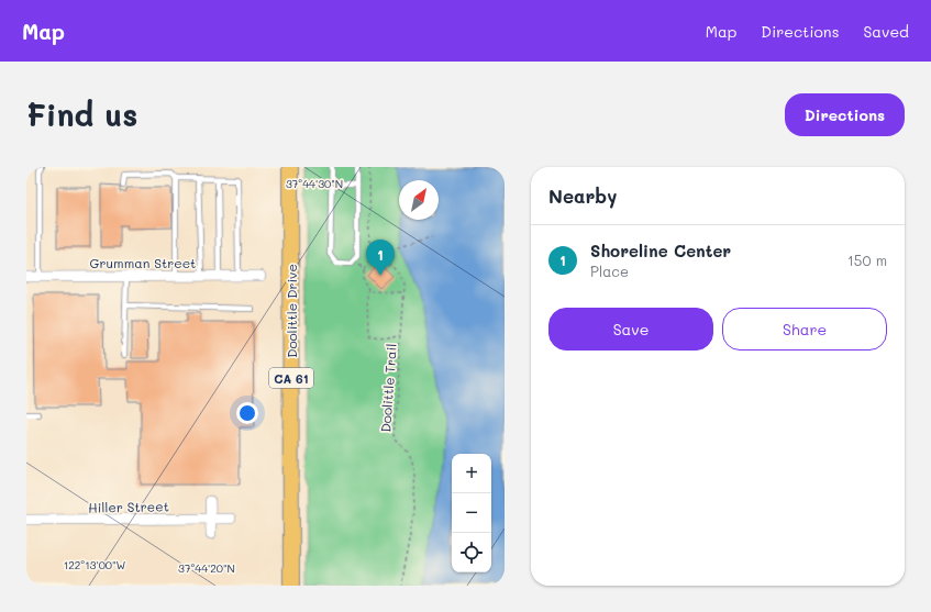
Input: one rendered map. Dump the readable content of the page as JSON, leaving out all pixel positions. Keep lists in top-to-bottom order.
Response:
{
  "streets": {
    "main road": ["Doolittle Drive", "CA 61"],
    "street": ["Grumman Street", "Hiller Street"],
    "path": ["Doolittle Trail"]
  },
  "north": "top right",
  "page": {
    "header": "Map",
    "nav": ["Map", "Directions", "Saved"],
    "buttons": [
      "Directions",
      ["Save", "Share"]
    ],
    "title": "Find us",
    "heading": "Nearby",
    "list": [
      {
        "mark": "1",
        "name": "Shoreline Center",
        "note": "Place",
        "value": "150 m"
      }
    ],
    "pins": "1",
    "map_buttons": ["+", "−"]
  },
  "coordinates": ["37°44'30\"N", "122°13'00\"W", "37°44'20\"N"]
}
